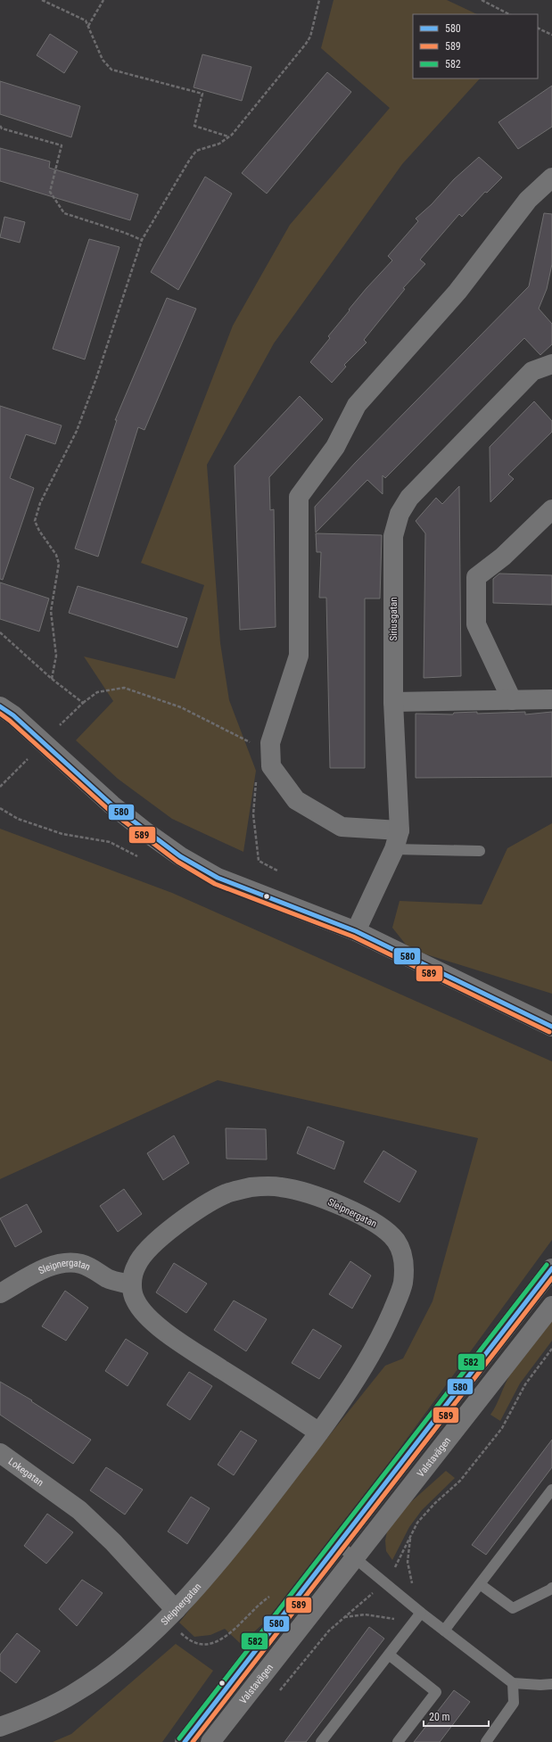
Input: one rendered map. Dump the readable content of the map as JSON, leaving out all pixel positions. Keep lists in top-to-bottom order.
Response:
{
  "streets": {
    "street": [
      "Siriusgatan",
      "Sleipnergatan",
      "Valstavägen",
      "Lokegatan"
    ]
  },
  "crossings": [
    ["Sleipnergatan", "Lokegatan"]
  ],
  "lines": ["transit line 580", "transit line 589", "transit line 582"],
  "legend": ["580", "589", "582"],
  "scale_bar": "20 m"
}
